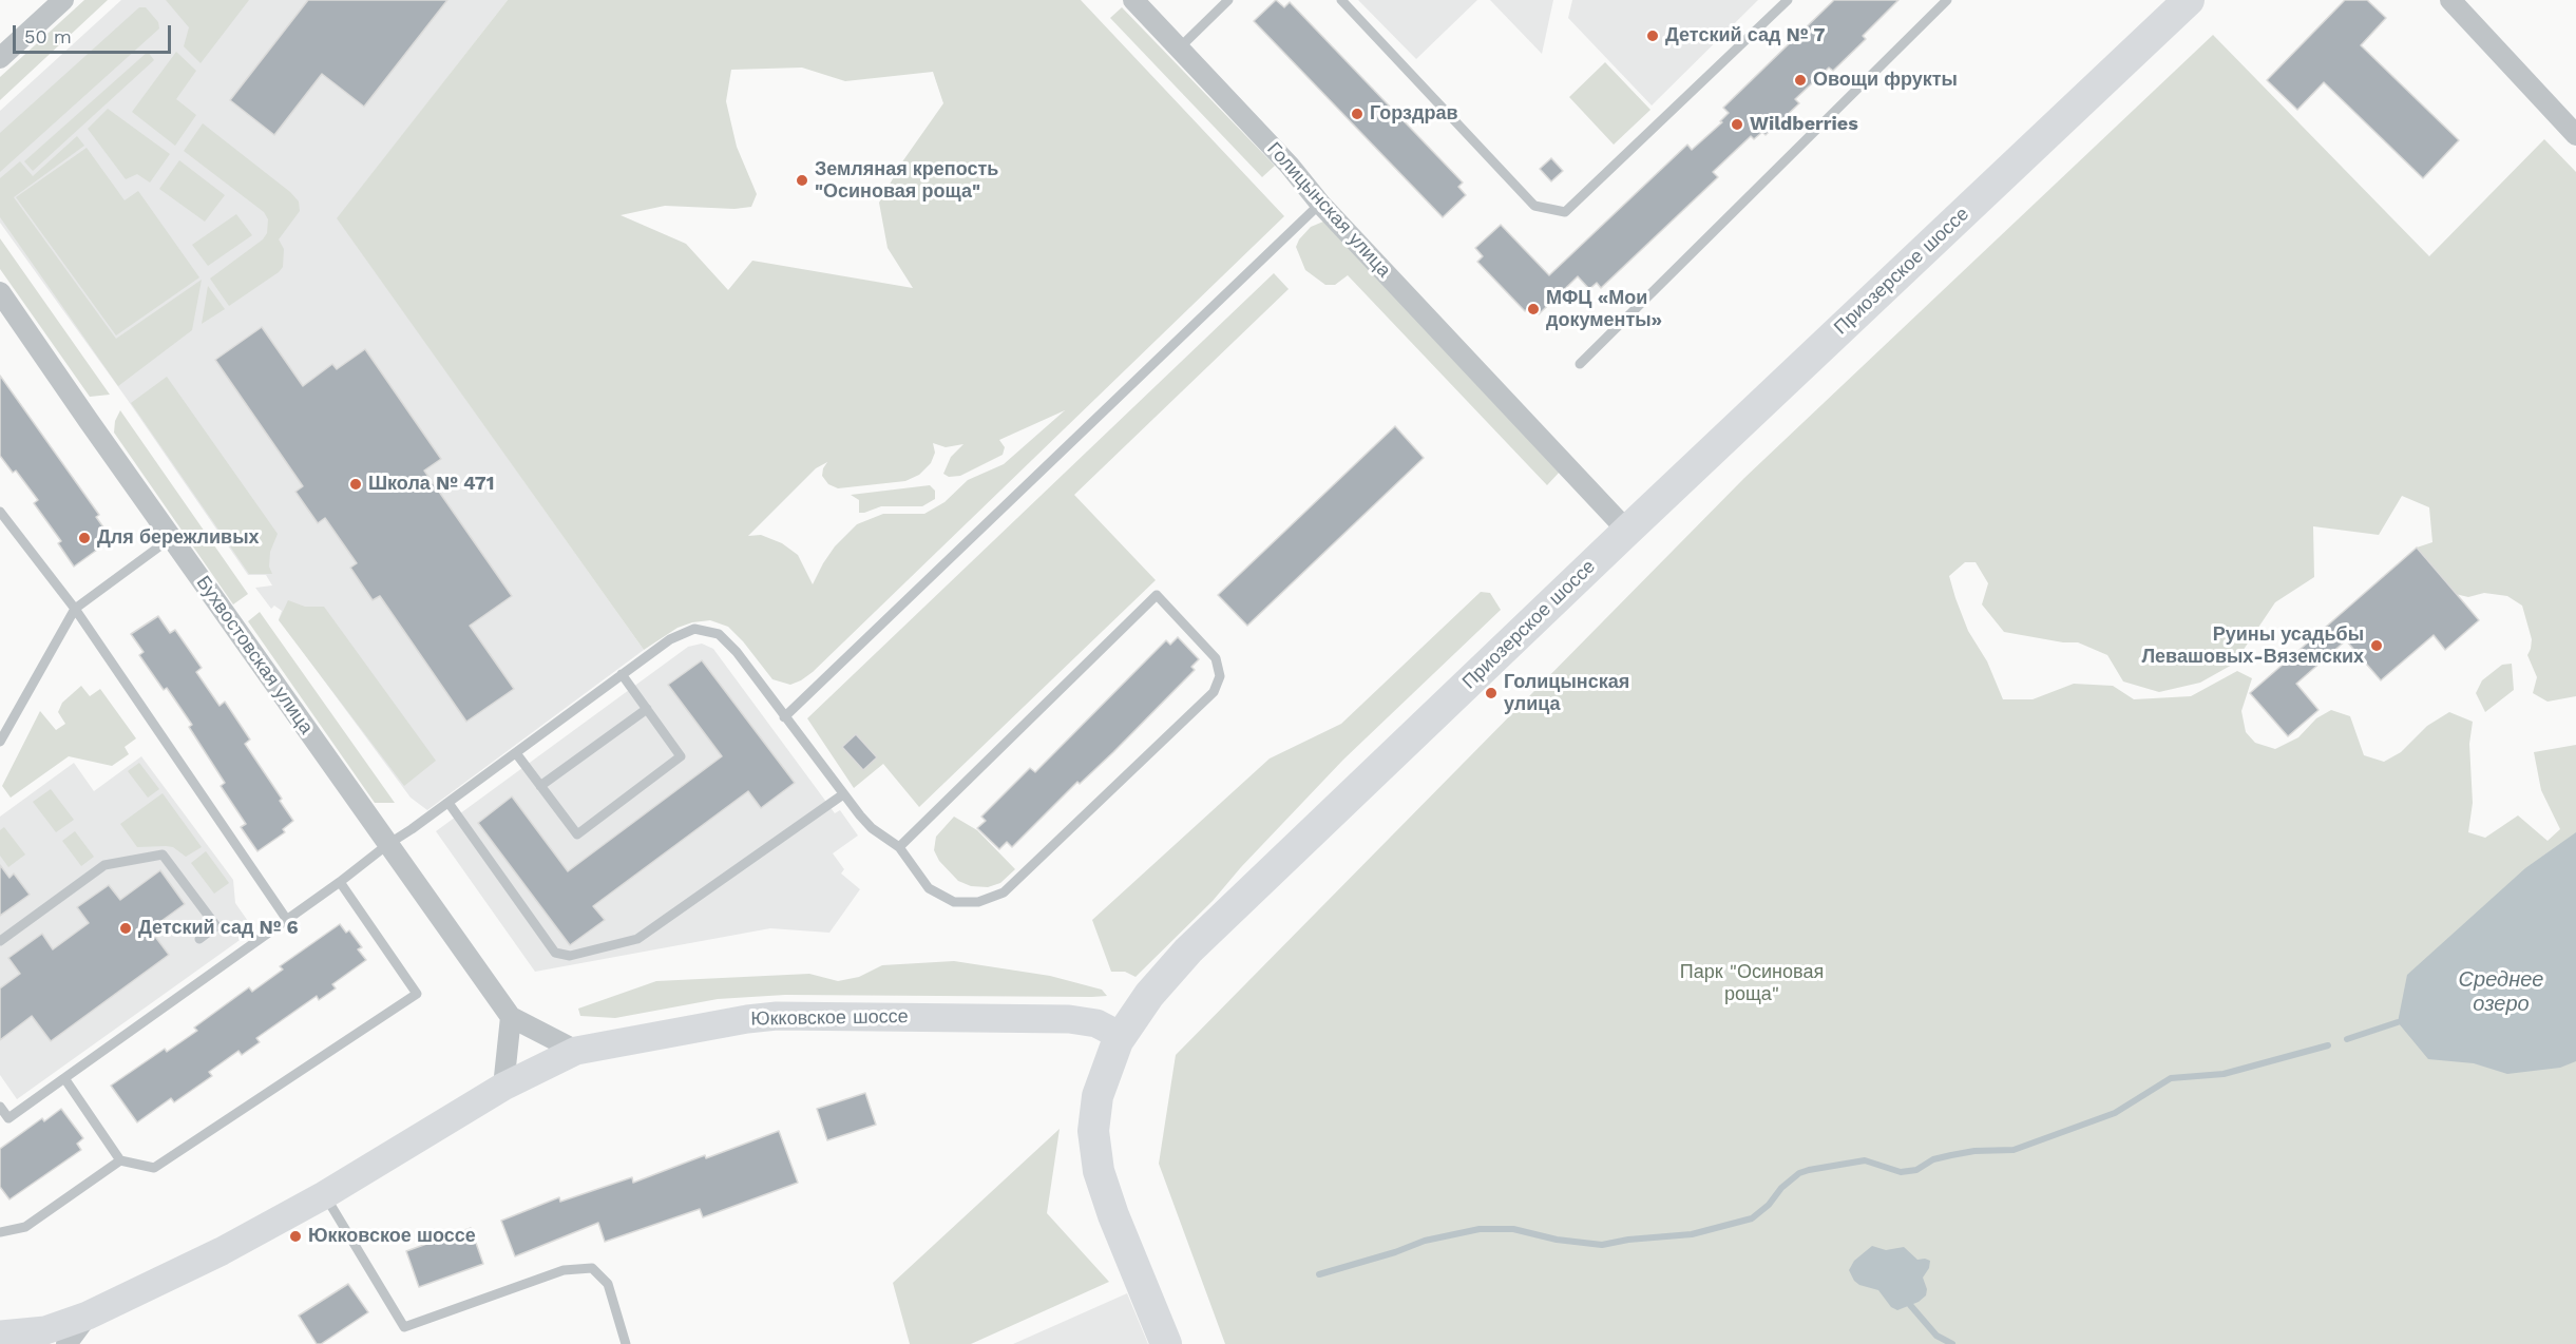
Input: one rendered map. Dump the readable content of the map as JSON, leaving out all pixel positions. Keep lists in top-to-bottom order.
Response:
{
  "streets": {
    "main road": ["Приозерское шоссе", "Юкковское шоссе"],
    "street": ["Голицынская улица", "Бухвостовская улица"]
  },
  "crossings": [
    ["Голицынская улица", "Приозерское шоссе"],
    ["Приозерское шоссе", "Юкковское шоссе"],
    ["Бухвостовская улица", "Юкковское шоссе"]
  ],
  "water": ["Среднее озеро"],
  "parks": ["Парк \"Осиновая роща\""],
  "places": [
    "Детский сад № 7",
    "Овощи фрукты",
    "Горздрав",
    "Wildberries",
    "Земляная крепость \"Осиновая роща\"",
    "МФЦ «Мои документы»",
    "Школа № 471",
    "Для бережливых",
    "Руины усадьбы Левашовых-Вяземских",
    "Голицынская улица",
    "Детский сад № 6",
    "Юкковское шоссе"
  ],
  "scale_bar": "50 m"
}
